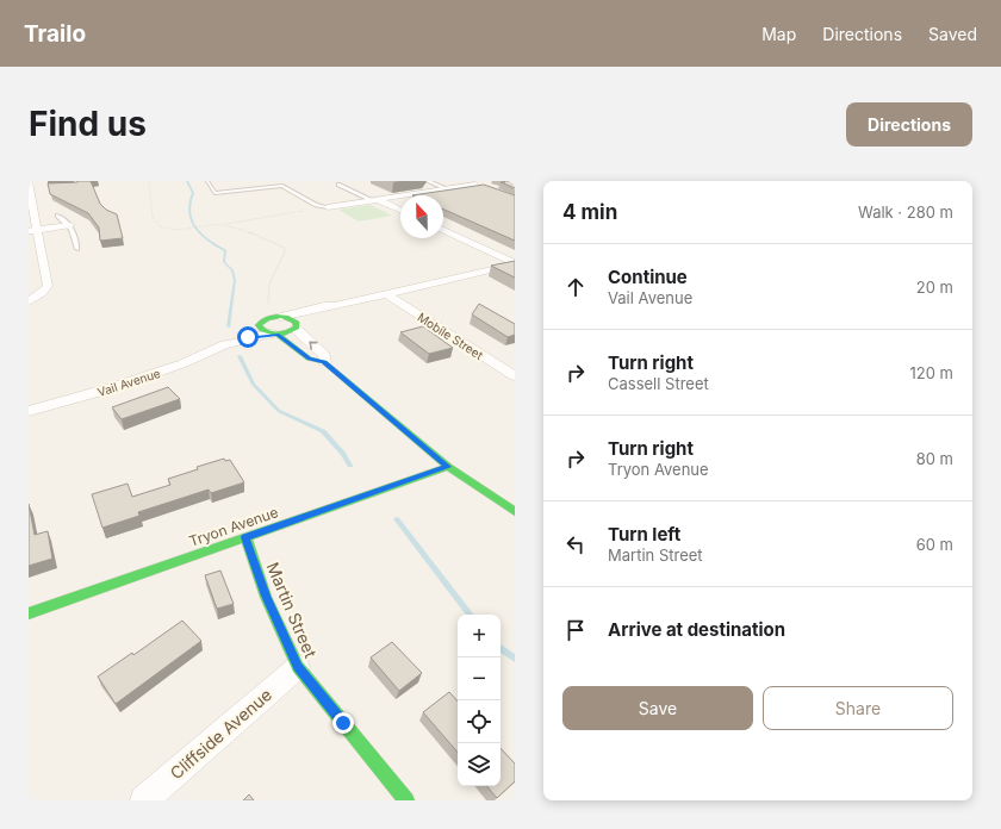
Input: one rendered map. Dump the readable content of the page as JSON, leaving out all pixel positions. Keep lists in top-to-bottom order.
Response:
{
  "streets": {
    "street": [
      "Mobile Street",
      "Vail Avenue",
      "Tryon Avenue",
      "Martin Street",
      "Cliffside Avenue"
    ]
  },
  "crossings": [
    ["Tryon Avenue", "Martin Street"],
    ["Martin Street", "Cliffside Avenue"]
  ],
  "north": "top",
  "page": {
    "header": "Trailo",
    "nav": ["Map", "Directions", "Saved"],
    "buttons": [
      "Directions",
      ["Save", "Share"]
    ],
    "title": "Find us",
    "heading": ["4 min", "Walk · 280 m"],
    "list": [
      ["Continue", "Vail Avenue", "20 m"],
      ["Turn right", "Cassell Street", "120 m"],
      ["Turn right", "Tryon Avenue", "80 m"],
      ["Turn left", "Martin Street", "60 m"],
      "Arrive at destination"
    ],
    "map_buttons": ["+", "−"]
  }
}
